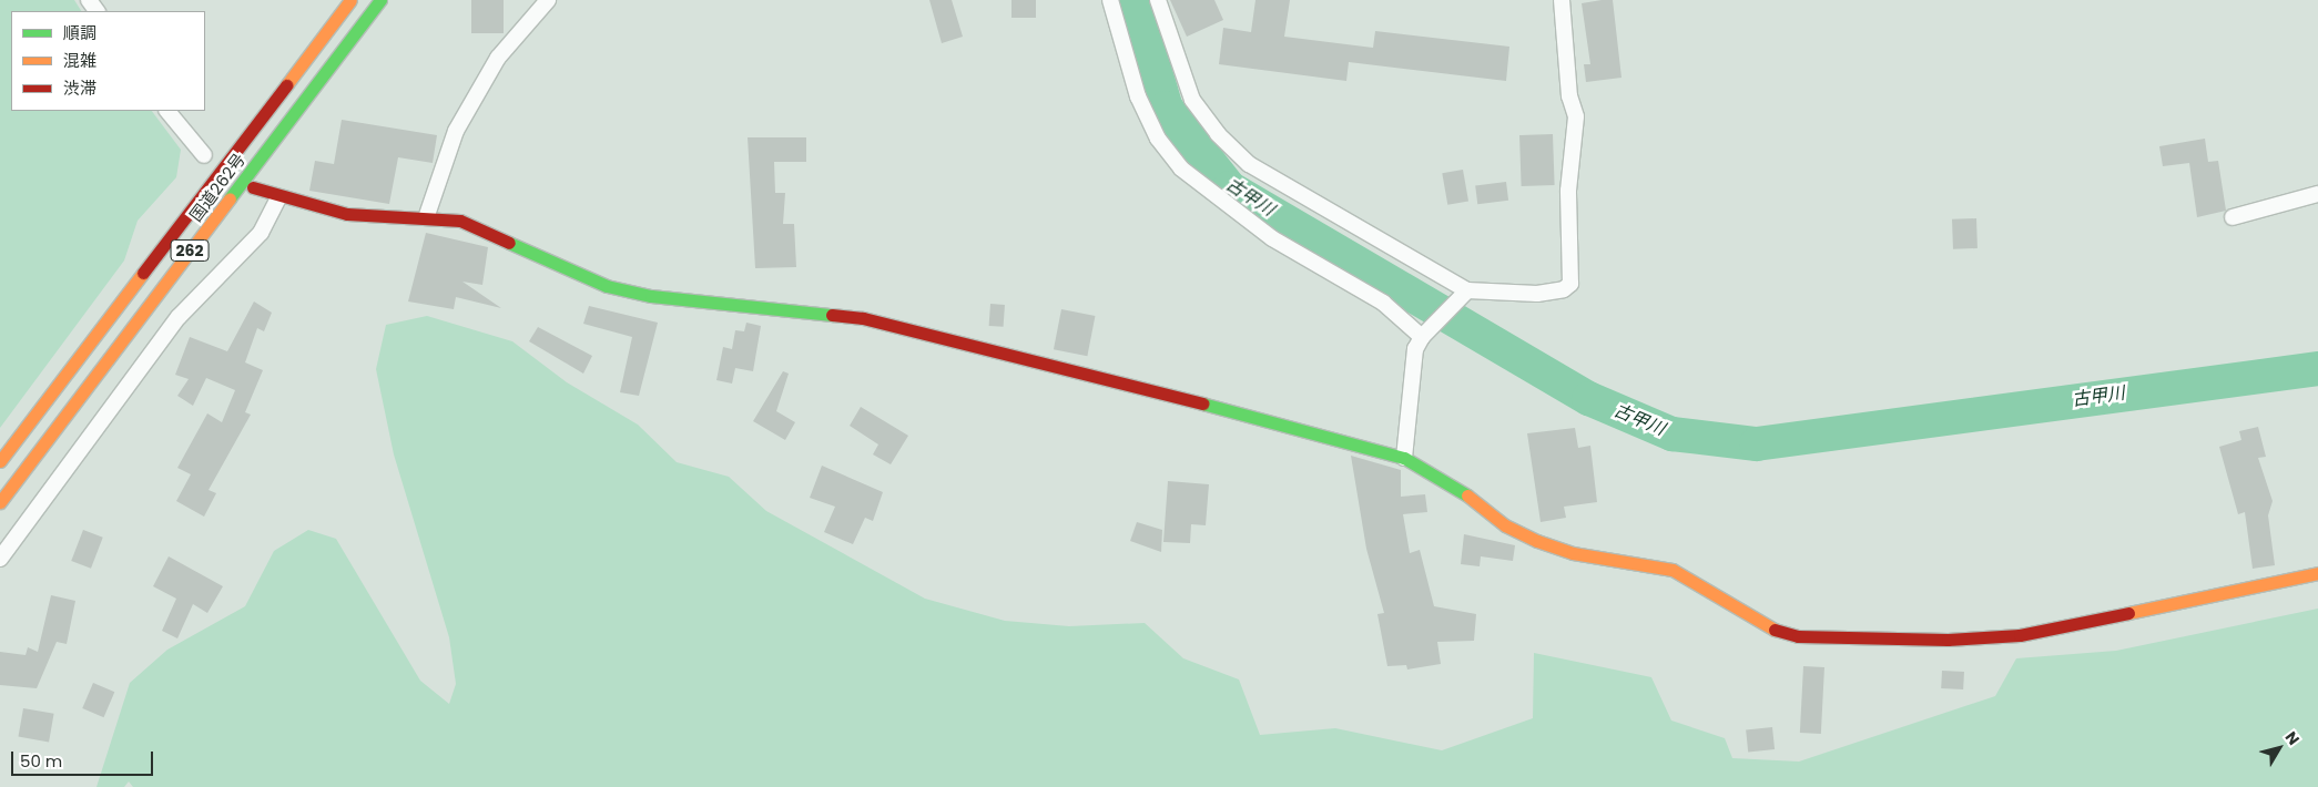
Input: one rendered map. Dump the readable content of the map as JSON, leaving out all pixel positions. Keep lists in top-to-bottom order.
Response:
{
  "streets": {
    "main road": ["国道262号", "262"]
  },
  "water": ["古甲川"],
  "legend": ["順調", "混雑", "渋滞"],
  "scale_bar": "50 m",
  "north": "top right"
}
